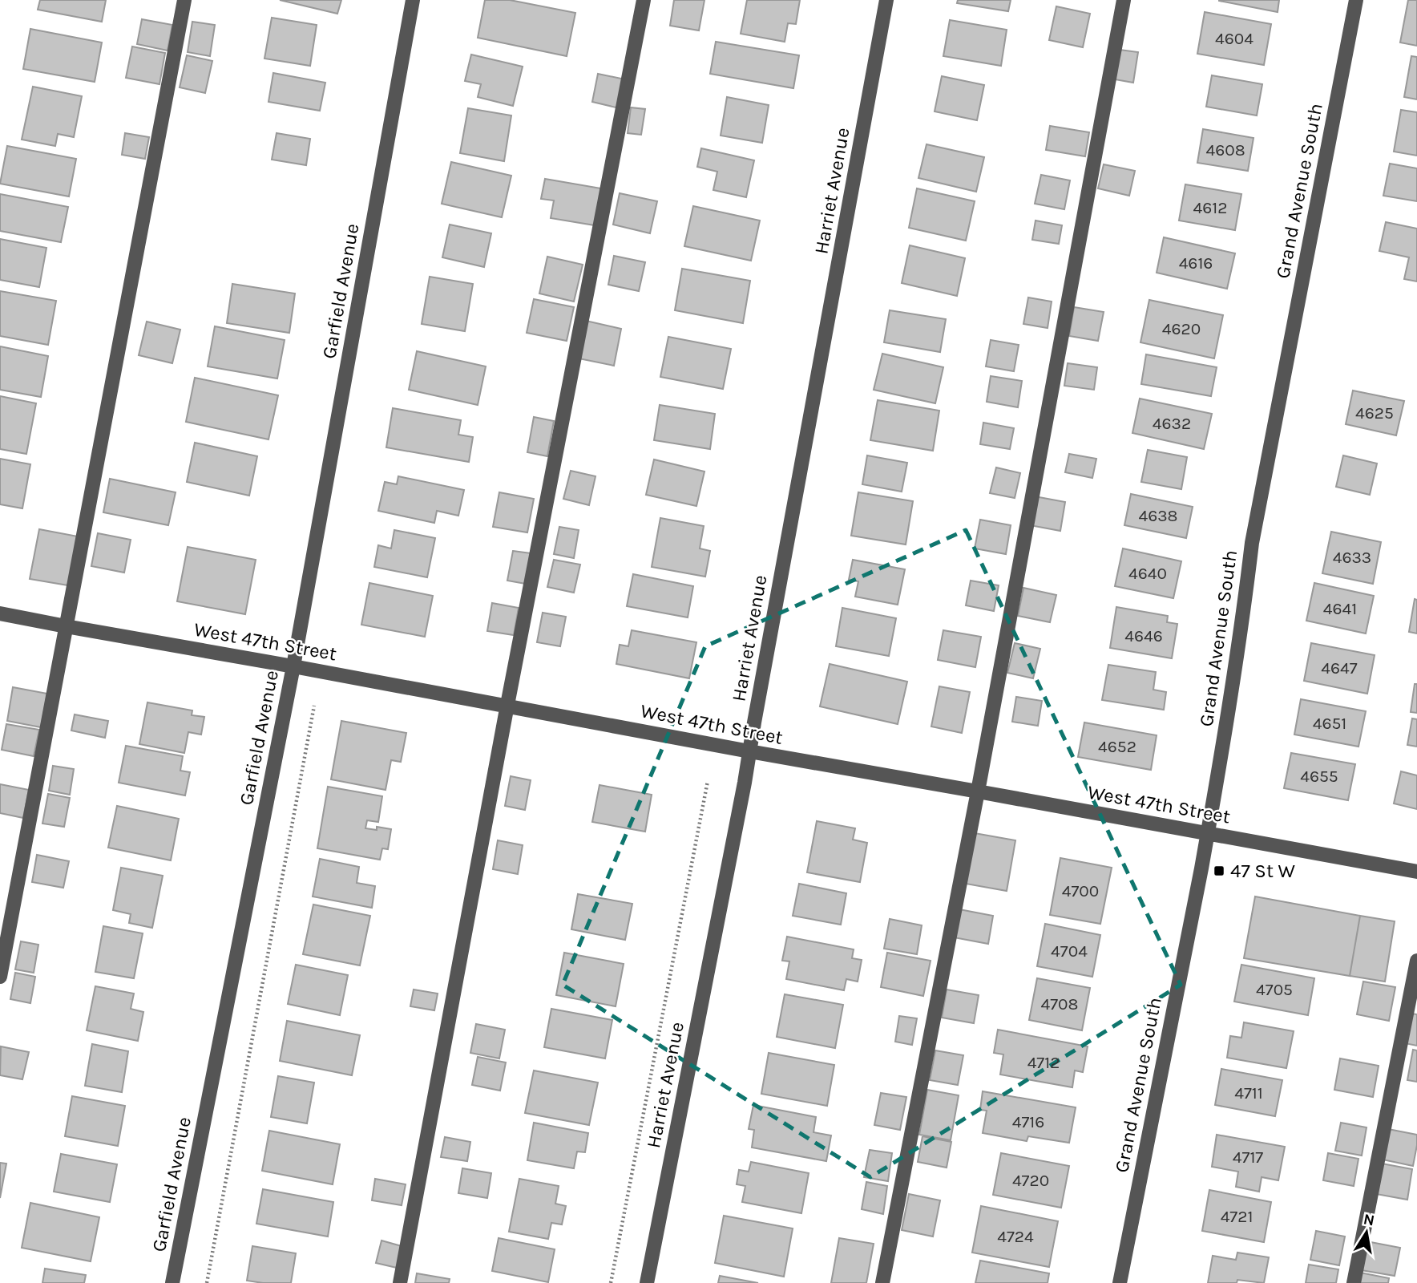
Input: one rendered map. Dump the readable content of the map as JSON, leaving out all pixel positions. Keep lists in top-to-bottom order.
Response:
{
  "streets": {
    "street": [
      "Harriet Avenue",
      "Grand Avenue South",
      "Garfield Avenue",
      "West 47th Street"
    ]
  },
  "crossings": [
    ["Harriet Avenue", "West 47th Street"],
    ["Grand Avenue South", "West 47th Street"],
    ["Garfield Avenue", "West 47th Street"]
  ],
  "places": {
    "transit": ["47 St W"]
  },
  "house_numbers": [
    "4604",
    "4608",
    "4612",
    "4616",
    "4620",
    "4625",
    "4632",
    "4638",
    "4633",
    "4640",
    "4641",
    "4646",
    "4647",
    "4651",
    "4652",
    "4655",
    "4700",
    "4704",
    "4705",
    "4708",
    "4712",
    "4711",
    "4716",
    "4717",
    "4720",
    "4721",
    "4724"
  ],
  "north": "top"
}
